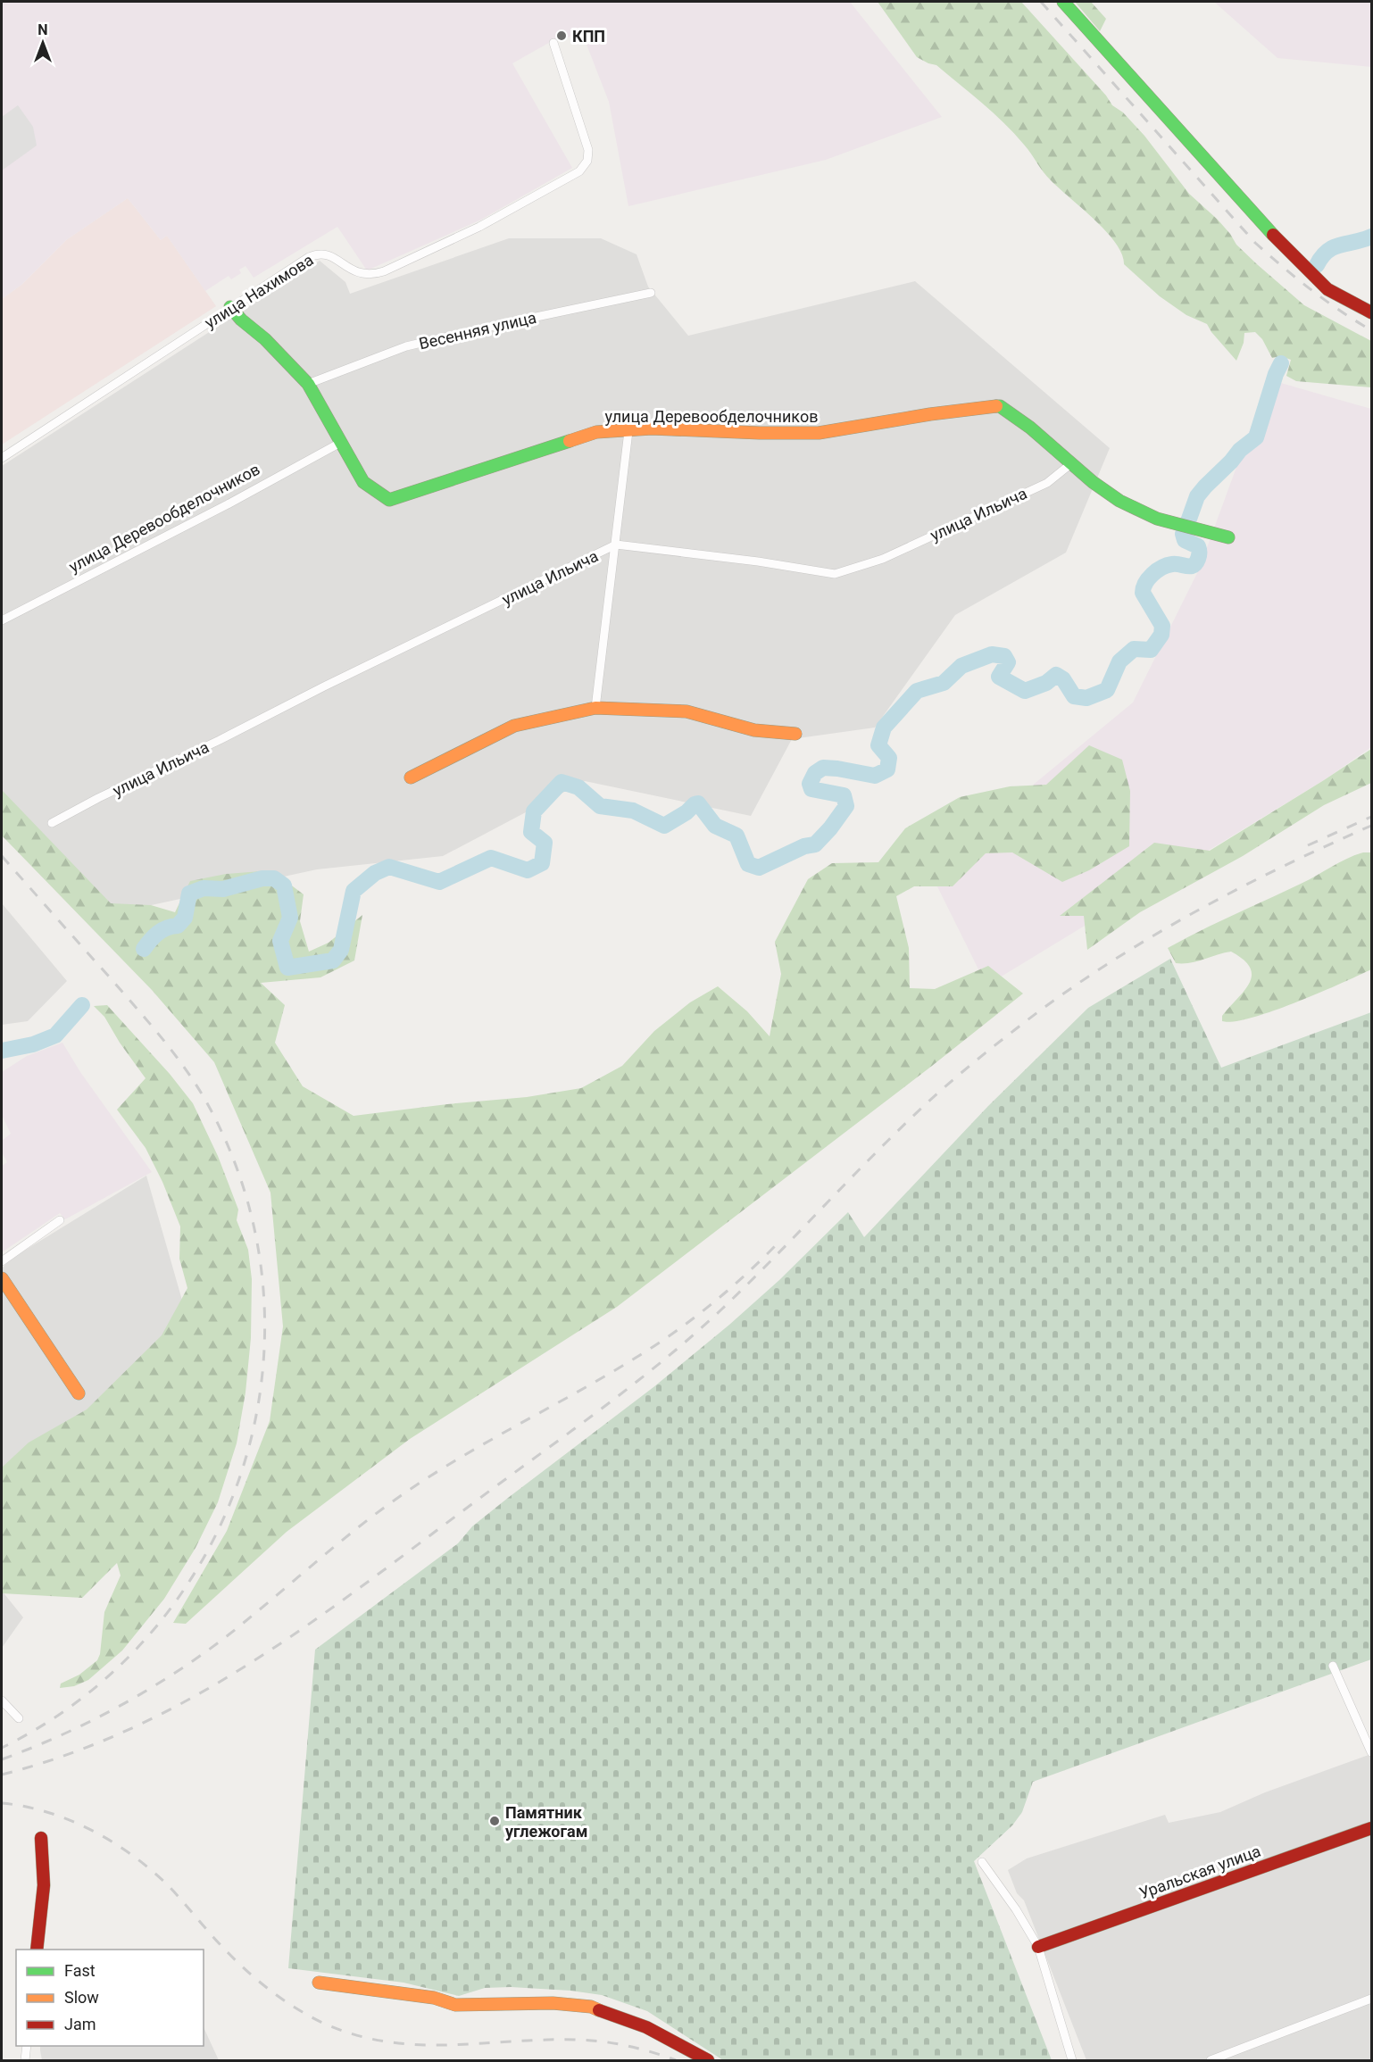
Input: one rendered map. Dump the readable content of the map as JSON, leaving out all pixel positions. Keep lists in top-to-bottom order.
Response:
{
  "streets": {
    "street": [
      "улица Нахимова",
      "Весенняя улица",
      "улица Деревообделочников",
      "улица Ильича",
      "Уральская улица"
    ]
  },
  "crossings": [
    ["улица Деревообделочников", "улица Ильича"]
  ],
  "places": ["КПП", "Памятник углежогам"],
  "legend": ["Fast", "Slow", "Jam"],
  "north": "top"
}
